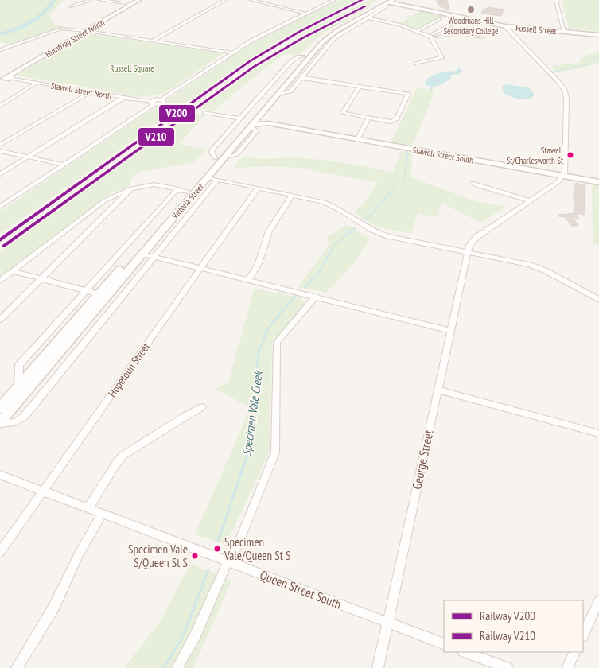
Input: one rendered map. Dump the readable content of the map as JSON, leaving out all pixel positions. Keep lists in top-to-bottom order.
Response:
{
  "streets": {
    "main road": ["Victoria Street"],
    "street": [
      "Fussell Street",
      "Humffray Street North",
      "Stawell Street North",
      "Stawell Street South",
      "Hopetoun Street",
      "George Street",
      "Queen Street South"
    ]
  },
  "crossings": [
    ["Fussell Street", "Victoria Street"],
    ["Humffray Street North", "Stawell Street North"],
    ["Stawell Street South", "Victoria Street"],
    ["Hopetoun Street", "Queen Street South"],
    ["George Street", "Queen Street South"]
  ],
  "water": ["Specimen Vale Creek"],
  "parks": ["Russell Square"],
  "places": [
    "Woodmans Hill Secondary College",
    "Stawell St/Charlesworth St",
    "Specimen Vale/Queen St S",
    "Specimen Vale S/Queen St S"
  ],
  "lines": ["rail line V200", "rail line V210"],
  "legend": ["Railway V200", "Railway V210"]
}
